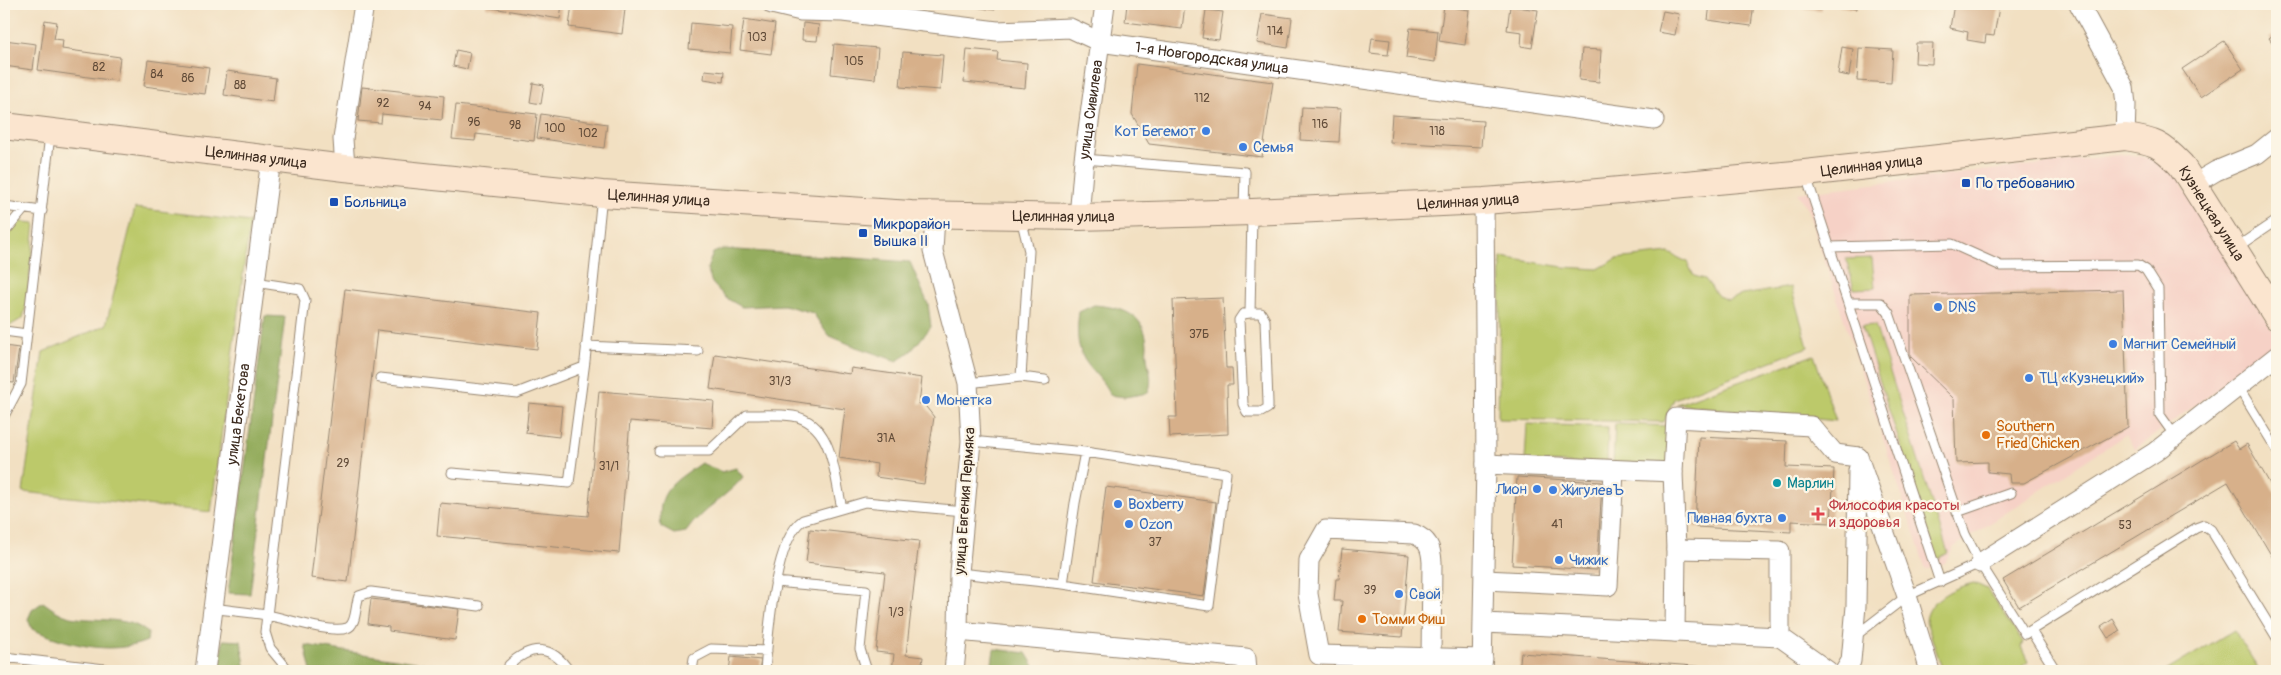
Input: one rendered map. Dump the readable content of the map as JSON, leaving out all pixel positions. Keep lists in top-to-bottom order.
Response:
{
  "streets": {
    "main road": ["Целинная улица", "Кузнецкая улица"],
    "street": [
      "1-я Новгородская улица",
      "улица Сивилева",
      "улица Бекетова",
      "улица Евгения Пермяка"
    ]
  },
  "crossings": [
    ["1-я Новгородская улица", "улица Сивилева"],
    ["улица Сивилева", "Целинная улица"],
    ["Целинная улица", "Кузнецкая улица"],
    ["Целинная улица", "улица Бекетова"],
    ["Целинная улица", "улица Евгения Пермяка"]
  ],
  "places": {
    "other": [
      "Кот Бегемот",
      "Семья",
      "DNS",
      "Магнит Семейный",
      "ТЦ «Кузнецкий»",
      "Монетка",
      "Southern Fried Chicken",
      "Марлин",
      "Лион",
      "ЖигулевЪ",
      "Boxberry",
      "Пивная бухта",
      "Ozon",
      "Чижик",
      "Свой",
      "Томми Фиш"
    ],
    "transit": ["По требованию", "Больница", "Микрорайон Вышка II"],
    "health": ["Философия красоты и здоровья"]
  },
  "house_numbers": [
    "114",
    "103",
    "105",
    "82",
    "84",
    "86",
    "88",
    "112",
    "92",
    "94",
    "96",
    "116",
    "98",
    "100",
    "118",
    "102",
    "37Б",
    "31/3",
    "31А",
    "29",
    "31/1",
    "41",
    "53",
    "37",
    "39",
    "1/3"
  ]
}
